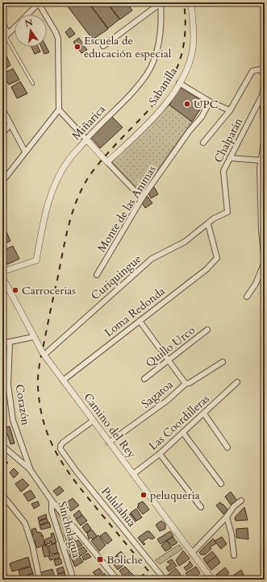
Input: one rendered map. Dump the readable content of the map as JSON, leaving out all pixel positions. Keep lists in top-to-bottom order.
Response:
{
  "streets": {
    "street": [
      "Sabanilla",
      "Miñarica",
      "Chalpatán",
      "Monte de las Animas",
      "Curiquingue",
      "Loma Redonda",
      "Quillo Urco",
      "Sagatoa",
      "Corazón",
      "Las Coordilleras",
      "Camino del Rey",
      "Pululahua",
      "Sincholagua"
    ]
  },
  "crossings": [
    ["Chalpatán", "Curiquingue"],
    ["Chalpatán", "Loma Redonda"],
    ["Curiquingue", "Loma Redonda"],
    ["Curiquingue", "Camino del Rey"],
    ["Loma Redonda", "Sagatoa"],
    ["Loma Redonda", "Camino del Rey"],
    ["Quillo Urco", "Sagatoa"],
    ["Sagatoa", "Camino del Rey"],
    ["Corazón", "Sincholagua"],
    ["Las Coordilleras", "Camino del Rey"],
    ["Camino del Rey", "Pululahua"]
  ],
  "places": {
    "other": [
      "Escuela de educación especial",
      "UPC",
      "Carrocerias",
      "peluqueria"
    ],
    "transit": ["Boliche"]
  },
  "north": "top"
}
